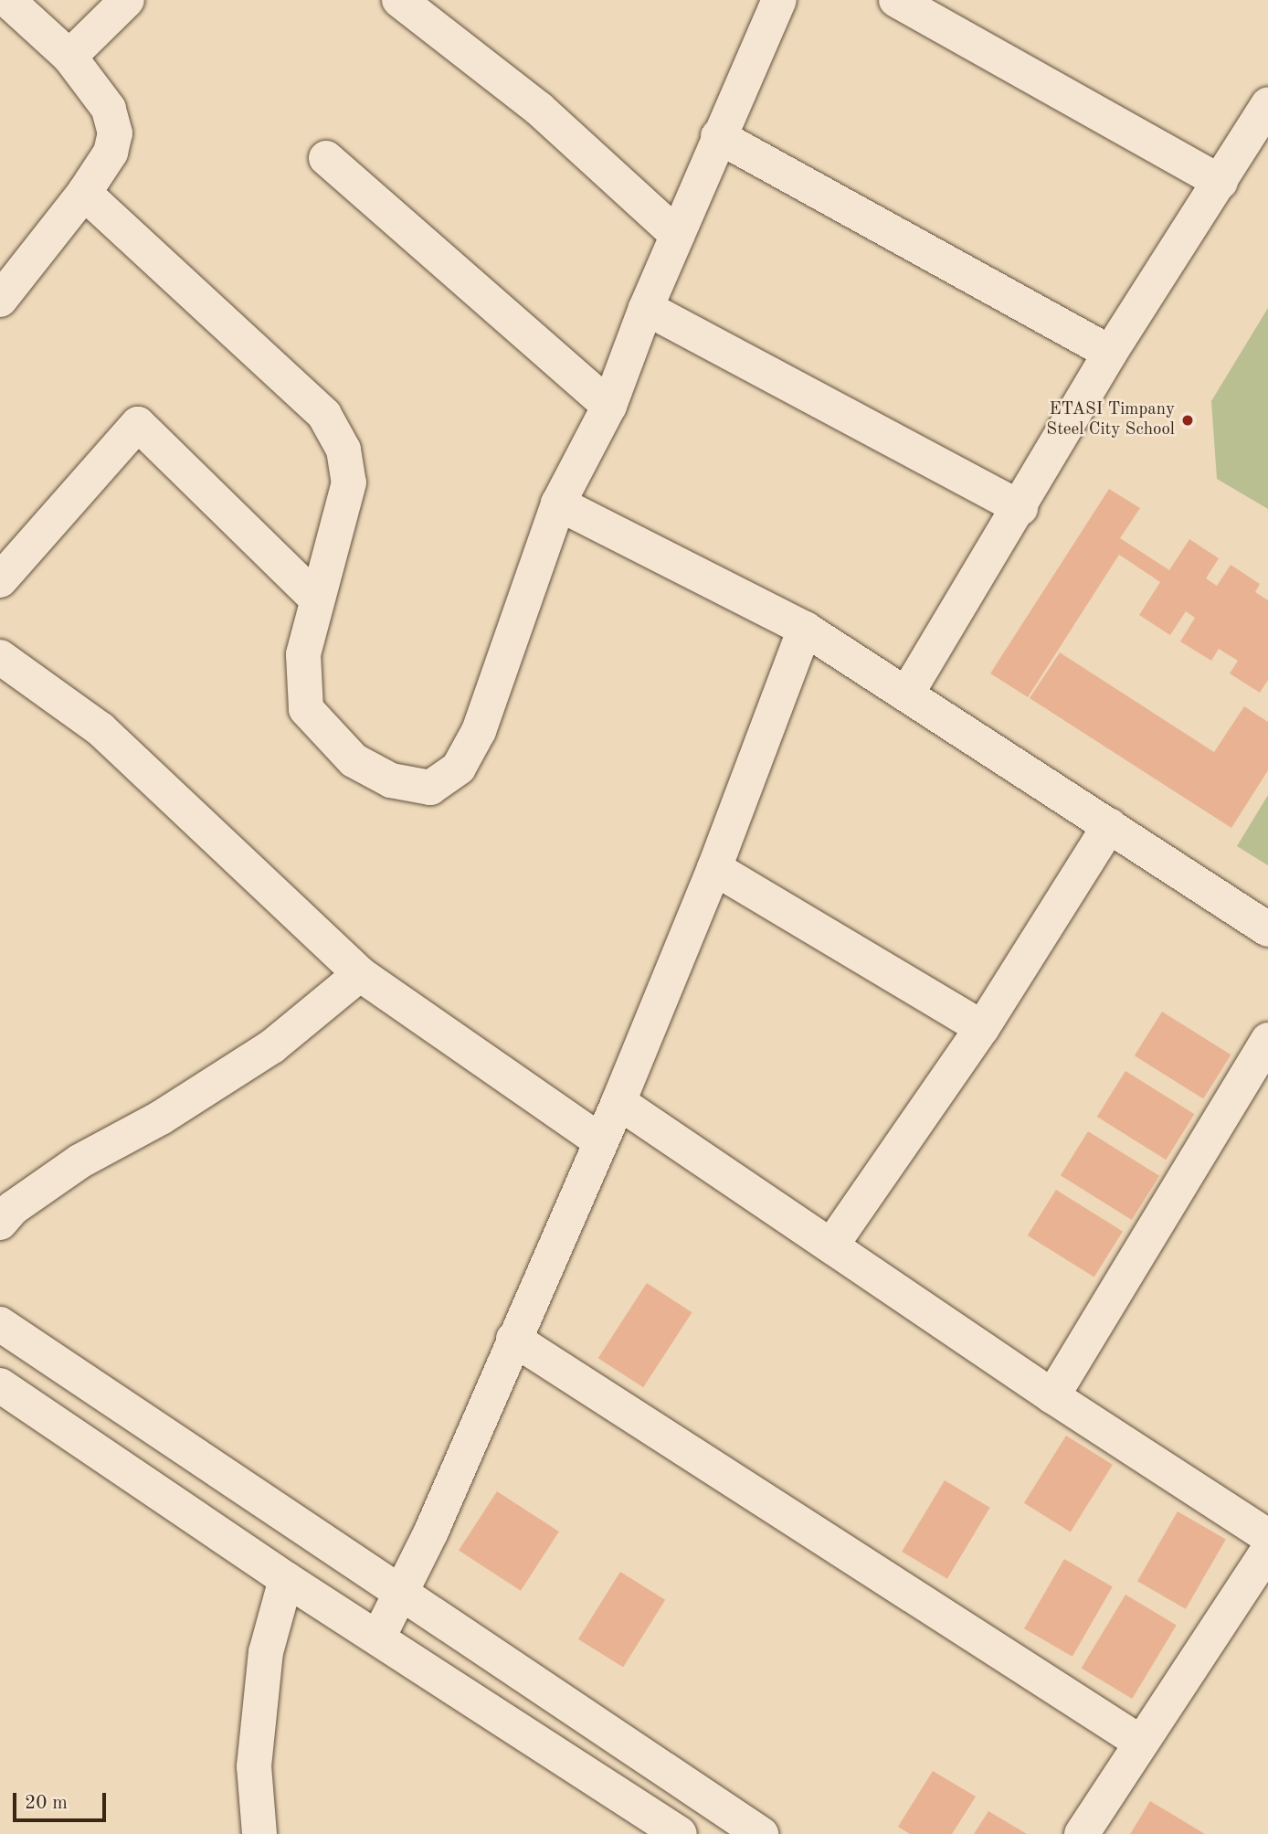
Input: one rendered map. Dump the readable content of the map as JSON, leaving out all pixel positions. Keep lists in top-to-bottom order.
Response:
{
  "places": ["ETASI Timpany Steel City School"],
  "scale_bar": "20 m"
}
